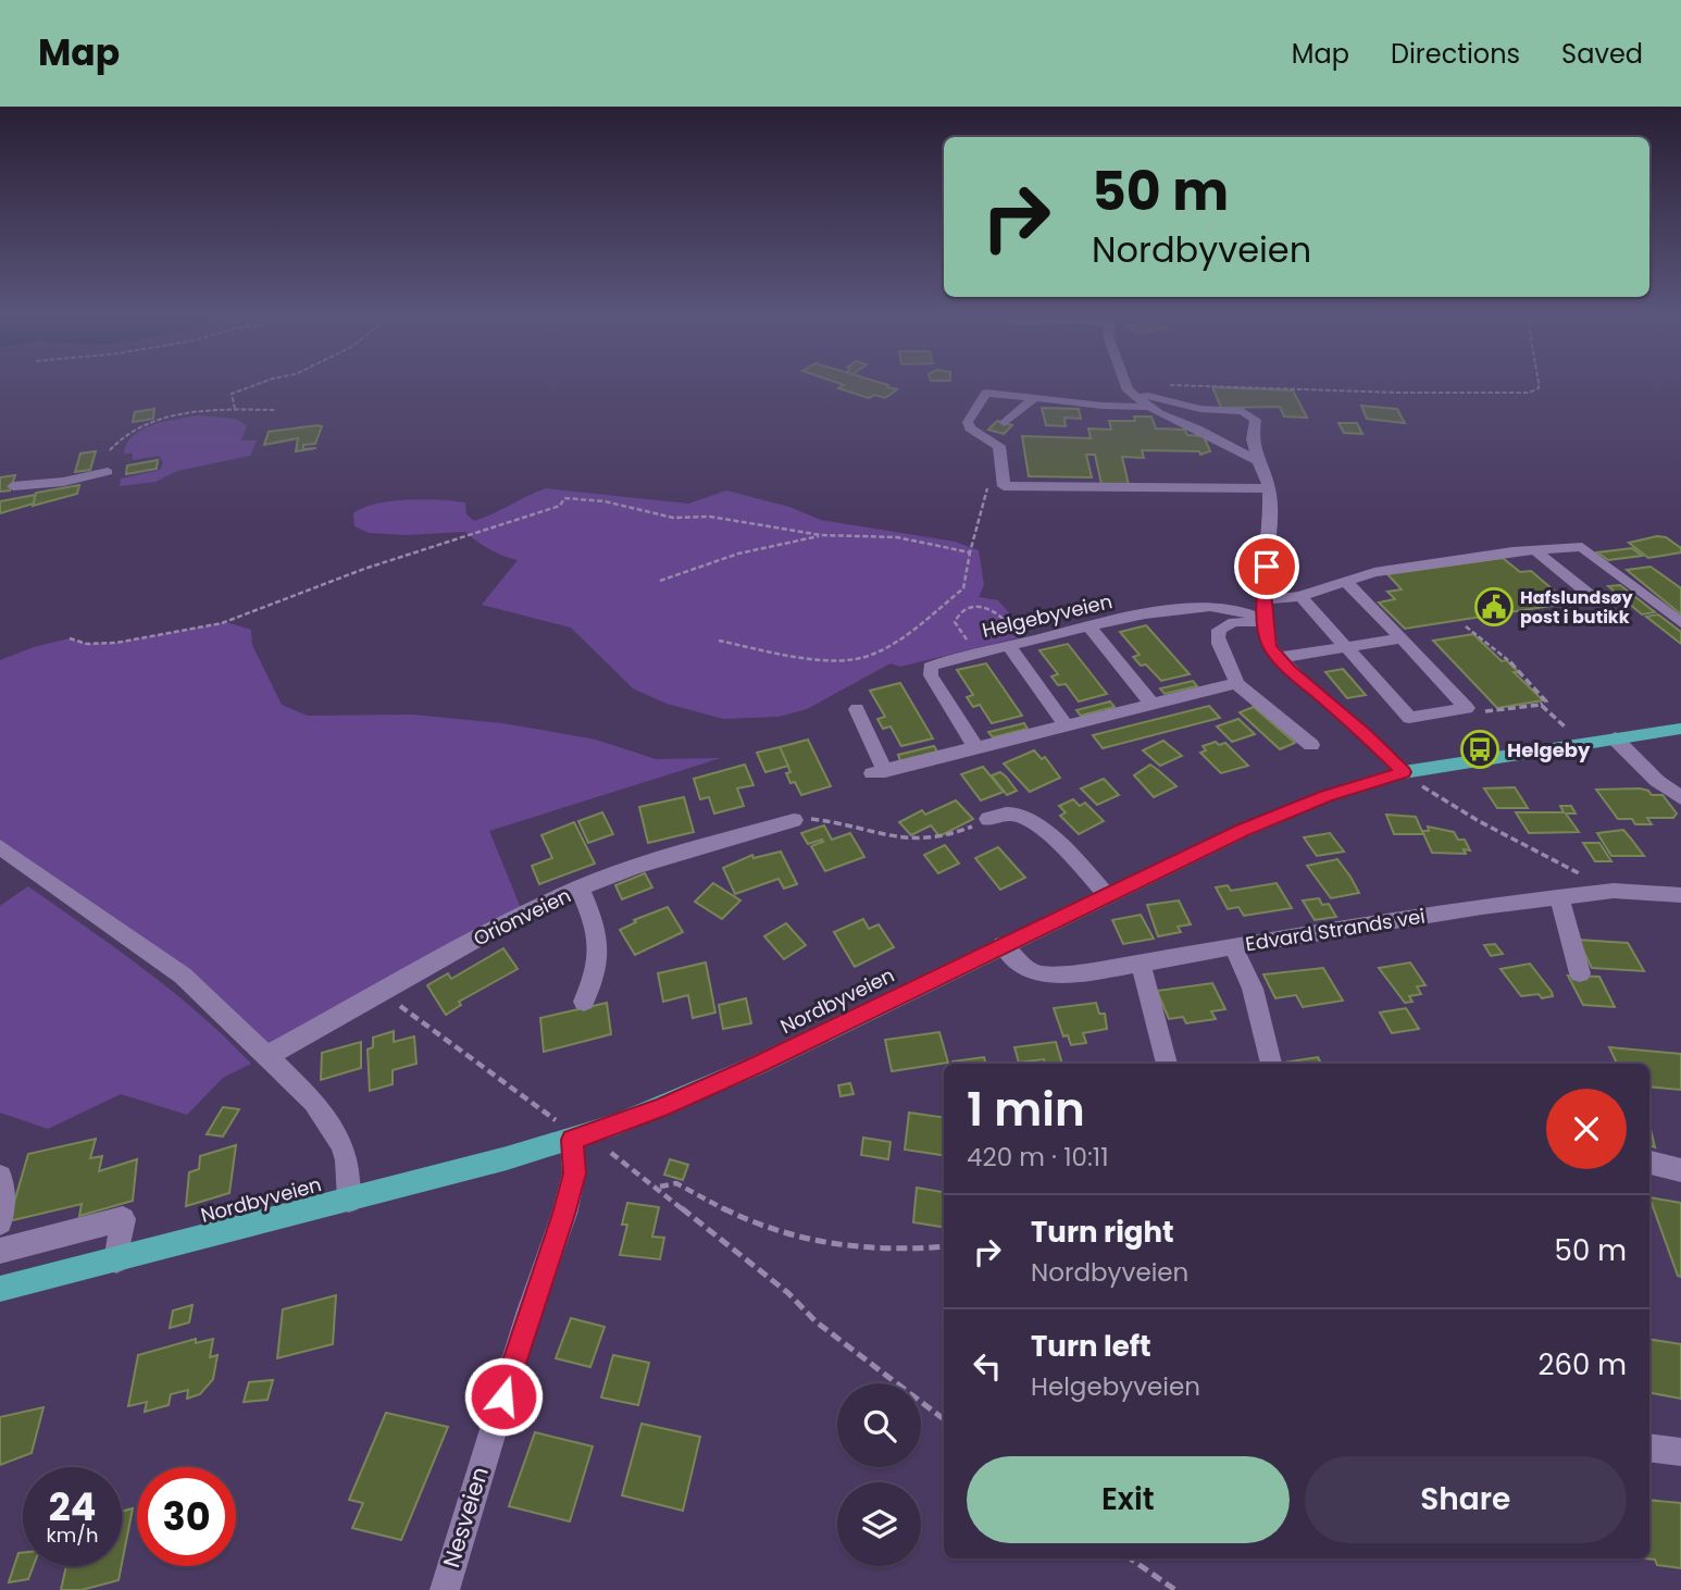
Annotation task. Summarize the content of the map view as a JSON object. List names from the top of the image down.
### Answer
{
  "streets": {
    "main road": ["Nordbyveien"],
    "street": [
      "Helgebyveien",
      "Orionveien",
      "Edvard Strands vei",
      "Nesveien"
    ]
  },
  "crossings": [
    ["Edvard Strands vei", "Nordbyveien"],
    ["Nordbyveien", "Nesveien"]
  ],
  "places": {
    "public building": ["Hafslundsøy post i butikk"],
    "bus stop": ["Helgeby"]
  },
  "page": {
    "header": "Map",
    "nav": ["Map", "Directions", "Saved"],
    "turn": ["50 m", "Nordbyveien"],
    "heading": ["1 min", "420 m · 10:11"],
    "list": [
      {
        "name": "Turn right",
        "note": "Nordbyveien",
        "value": "50 m"
      },
      {
        "name": "Turn left",
        "note": "Helgebyveien",
        "value": "260 m"
      }
    ],
    "buttons": ["Exit", "Share"],
    "speed": "24 km/h",
    "limit": "30"
  }
}
